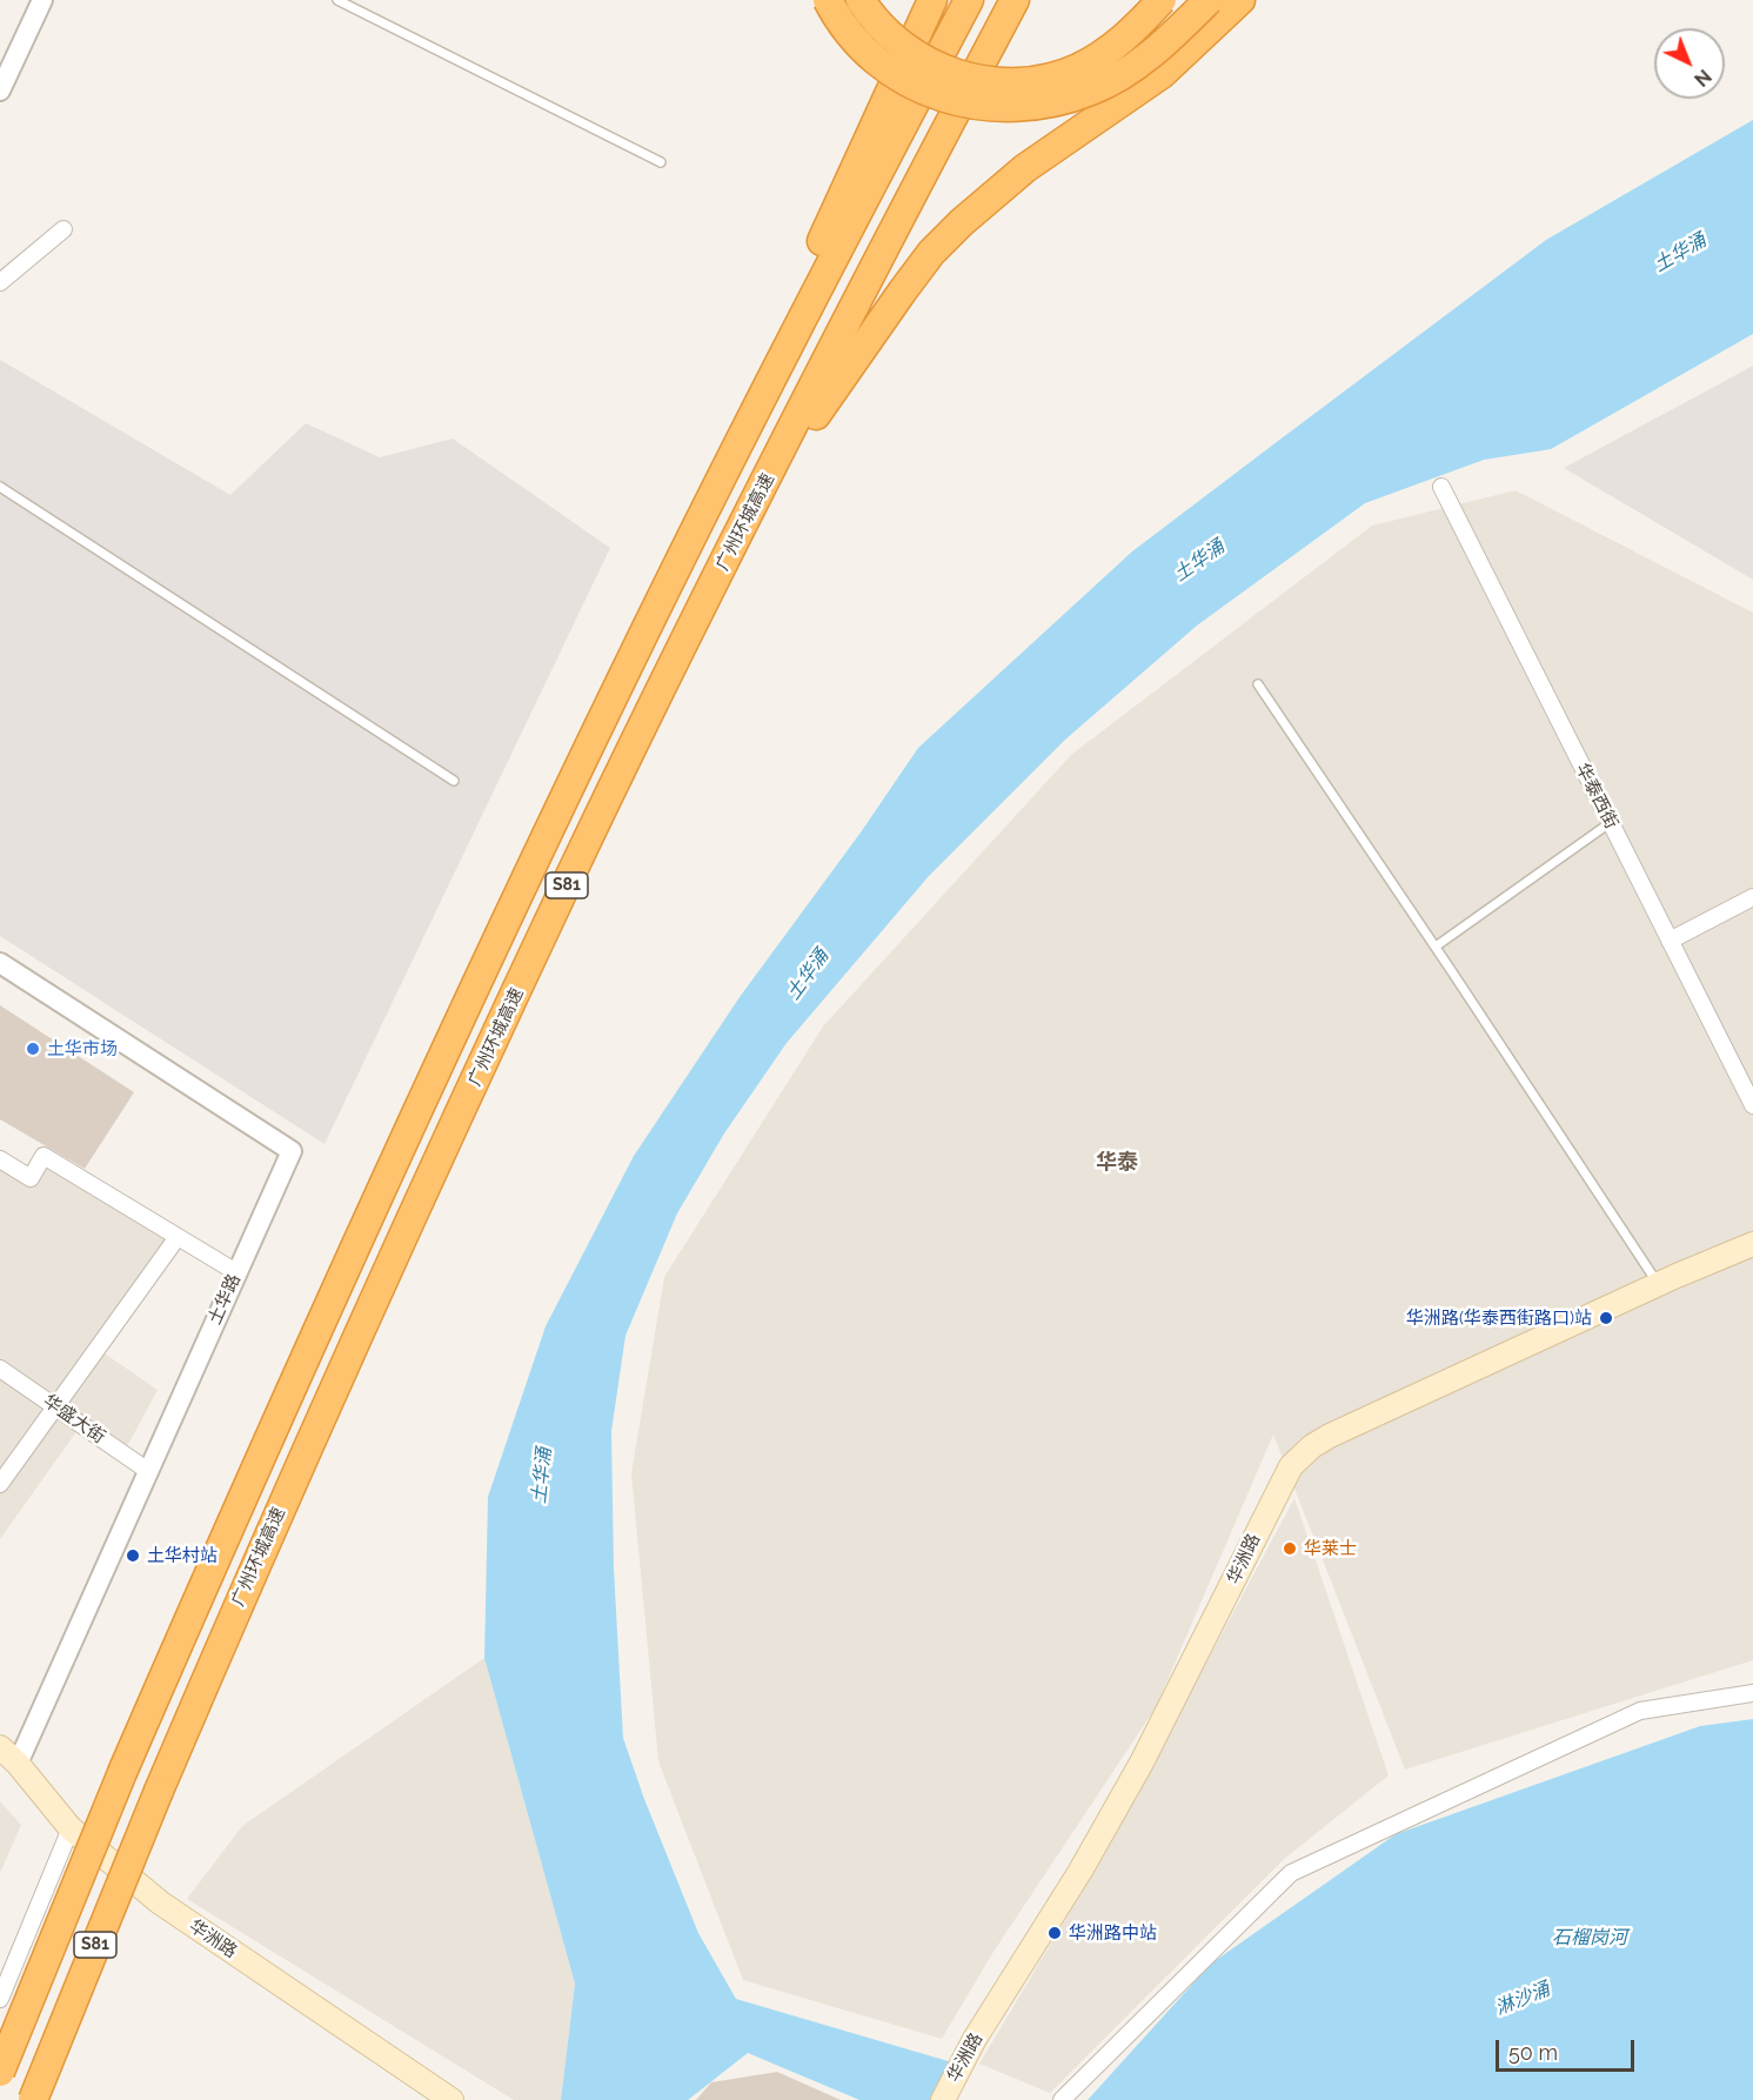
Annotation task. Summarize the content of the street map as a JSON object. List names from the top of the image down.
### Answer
{
  "streets": {
    "highway": ["广州环城高速", "S81"],
    "main road": ["华洲路"],
    "street": ["华泰西街", "土华路", "华盛大街"]
  },
  "crossings": [
    ["土华路", "华盛大街"],
    ["土华路", "华洲路"]
  ],
  "districts": ["华泰"],
  "water": ["土华涌", "石榴岗河", "淋沙涌"],
  "places": [
    "土华市场",
    "华洲路(华泰西街路口)站",
    "华莱士",
    "土华村站",
    "华洲路中站"
  ],
  "scale_bar": "50 m",
  "north": "bottom right"
}
